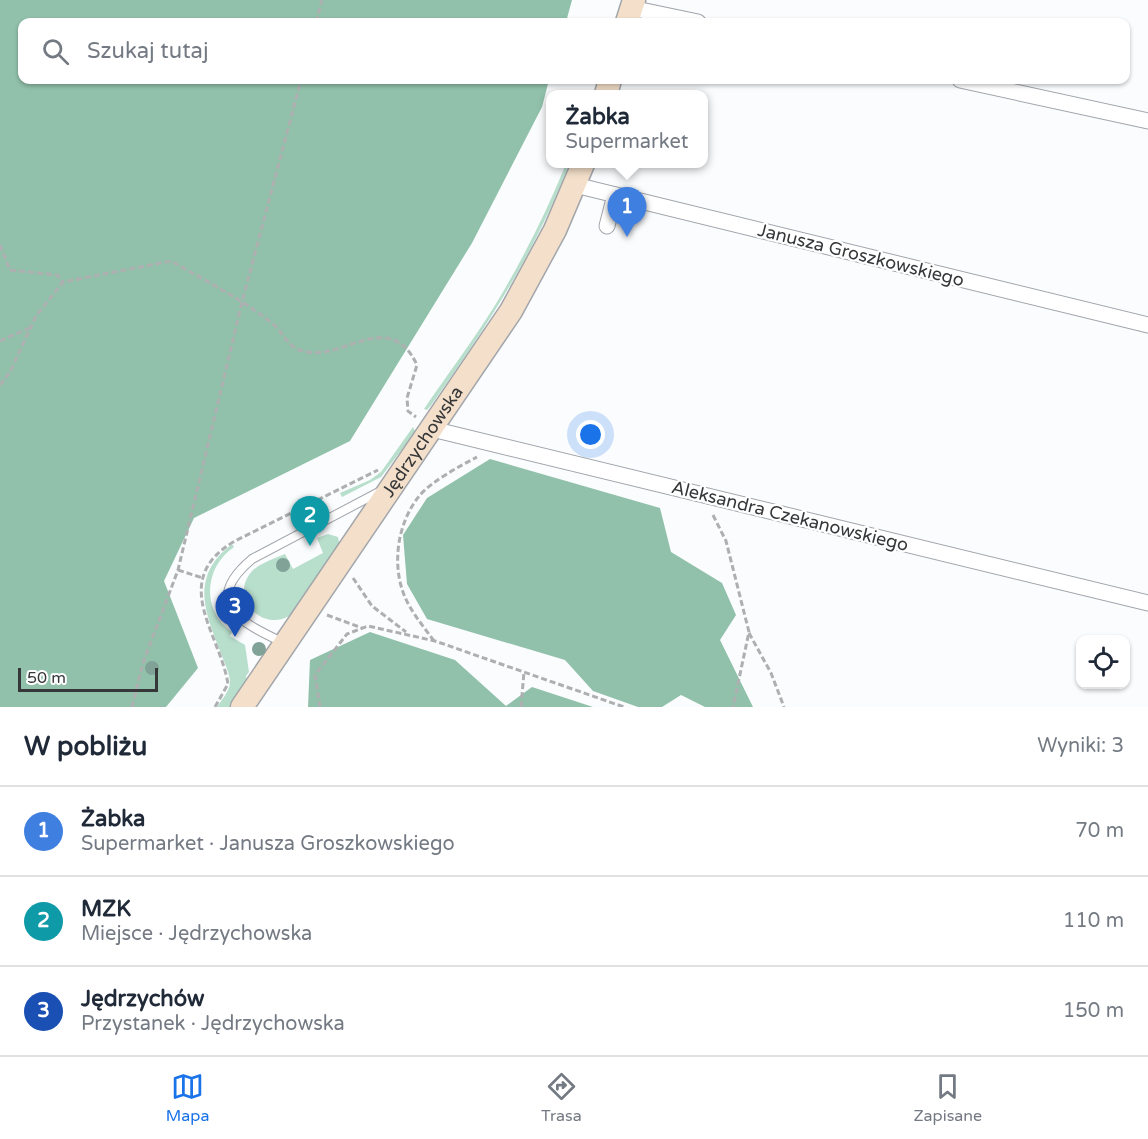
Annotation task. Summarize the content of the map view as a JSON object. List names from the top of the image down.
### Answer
{
  "streets": {
    "main road": ["Jędrzychowska"],
    "street": ["Janusza Groszkowskiego", "Aleksandra Czekanowskiego"]
  },
  "crossings": [
    ["Janusza Groszkowskiego", "Jędrzychowska"],
    ["Jędrzychowska", "Aleksandra Czekanowskiego"]
  ],
  "scale_bar": "50 m",
  "page": {
    "search": "Szukaj tutaj",
    "popup": ["Żabka", "Supermarket"],
    "pins": ["1", "2", "3"],
    "scale": "50 m",
    "heading": ["W pobliżu", "Wyniki: 3"],
    "list": [
      {
        "mark": "1",
        "name": "Żabka",
        "note": "Supermarket · Janusza Groszkowskiego",
        "value": "70 m"
      },
      {
        "mark": "2",
        "name": "MZK",
        "note": "Miejsce · Jędrzychowska",
        "value": "110 m"
      },
      {
        "mark": "3",
        "name": "Jędrzychów",
        "note": "Przystanek · Jędrzychowska",
        "value": "150 m"
      }
    ],
    "nav": ["Mapa", "Trasa", "Zapisane"]
  }
}
